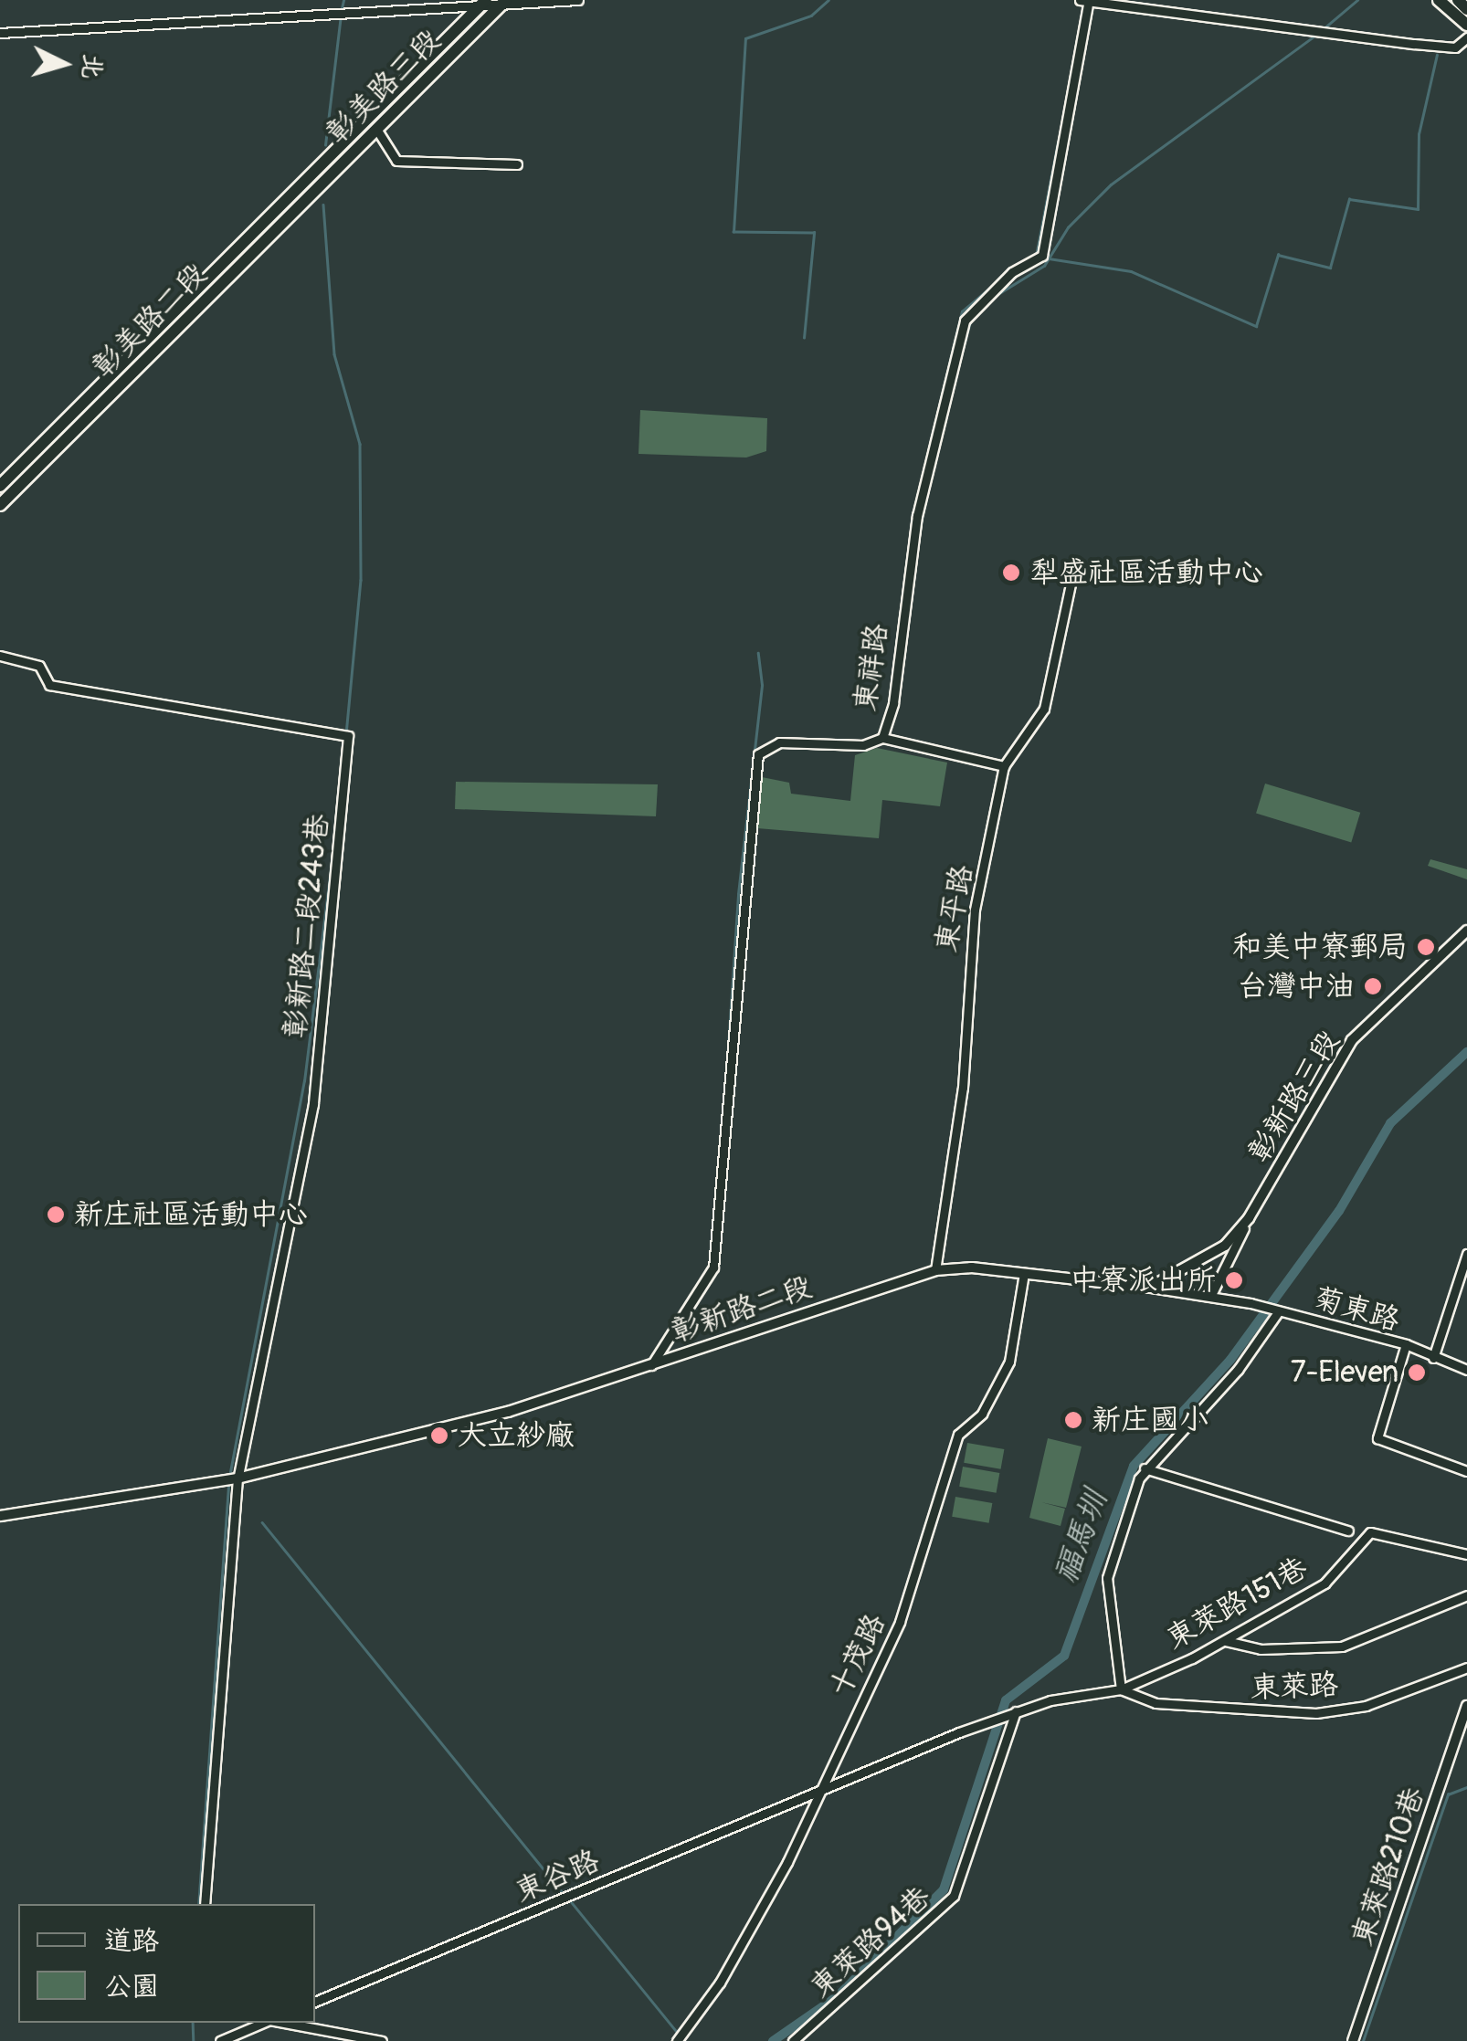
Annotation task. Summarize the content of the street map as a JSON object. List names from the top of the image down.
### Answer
{
  "streets": {
    "main road": ["彰美路三段", "彰美路二段"],
    "street": [
      "東祥路",
      "東平路",
      "彰新路二段243巷",
      "彰新路三段",
      "彰新路二段",
      "菊東路",
      "東萊路151巷",
      "十茂路",
      "東萊路",
      "東萊路210巷",
      "東谷路",
      "東萊路94巷"
    ]
  },
  "crossings": [
    ["彰美路三段", "彰美路二段"],
    ["東祥路", "彰新路二段"],
    ["東平路", "彰新路二段"],
    ["彰新路二段243巷", "彰新路二段"],
    ["彰新路二段", "十茂路"],
    ["東萊路151巷", "東萊路"],
    ["十茂路", "東谷路"]
  ],
  "water": ["福馬圳"],
  "places": [
    "犁盛社區活動中心",
    "和美中寮郵局",
    "台灣中油",
    "新庄社區活動中心",
    "中寮派出所",
    "7-Eleven",
    "新庄國小",
    "大立紗廠"
  ],
  "legend": ["道路", "公園"],
  "north": "right"
}
